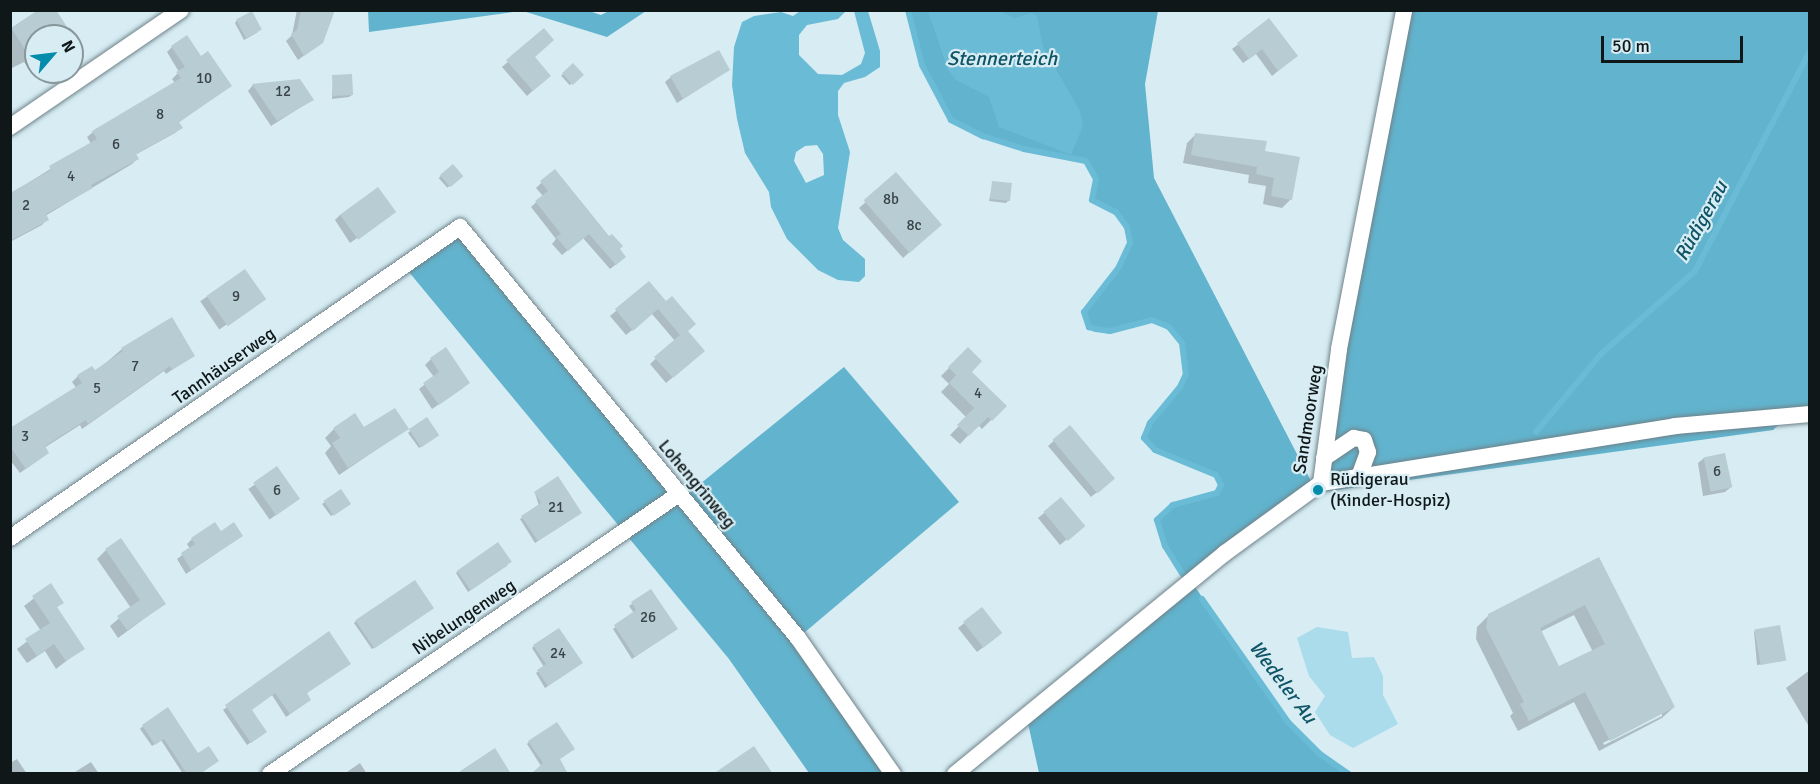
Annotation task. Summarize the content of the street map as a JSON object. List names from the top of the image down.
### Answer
{
  "streets": {
    "street": [
      "Tannhäuserweg",
      "Sandmoorweg",
      "Lohengrinweg",
      "Nibelungenweg"
    ]
  },
  "crossings": [
    ["Tannhäuserweg", "Lohengrinweg"],
    ["Lohengrinweg", "Nibelungenweg"]
  ],
  "water": ["Stennerteich", "Rüdigerau", "Wedeler Au"],
  "places": ["Rüdigerau (Kinder-Hospiz)"],
  "house_numbers": [
    "10",
    "12",
    "8",
    "6",
    "4",
    "8b",
    "2",
    "8c",
    "9",
    "7",
    "5",
    "4",
    "3",
    "6",
    "6",
    "21",
    "26",
    "24"
  ],
  "scale_bar": "50 m",
  "north": "top right"
}
